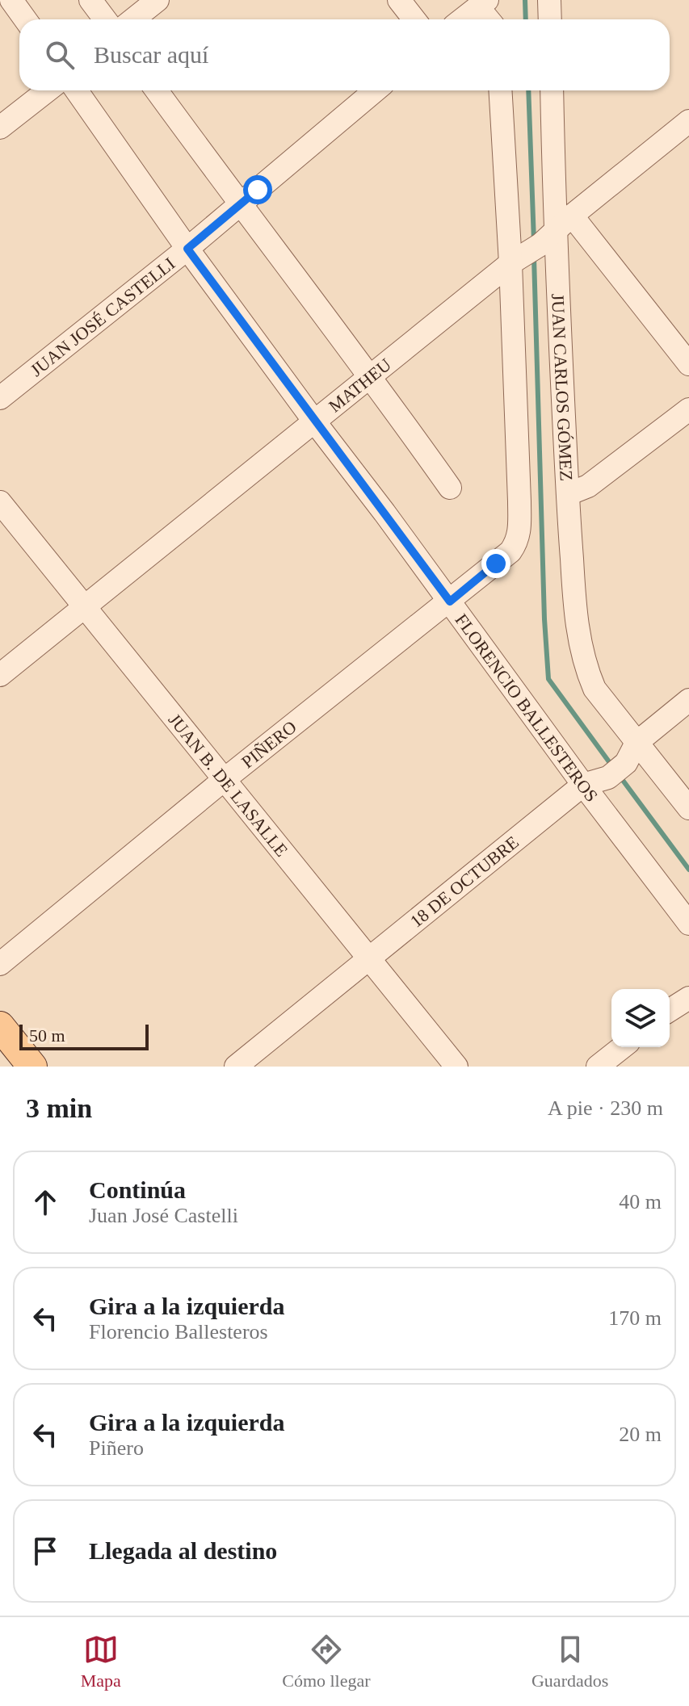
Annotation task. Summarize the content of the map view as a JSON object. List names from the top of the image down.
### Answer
{
  "streets": {
    "street": [
      "JUAN JOSÉ CASTELLI",
      "MATHEU",
      "JUAN CARLOS GÓMEZ",
      "FLORENCIO BALLESTEROS",
      "PIÑERO",
      "JUAN B. DE LASALLE",
      "18 DE OCTUBRE"
    ]
  },
  "crossings": [
    ["JUAN JOSÉ CASTELLI", "FLORENCIO BALLESTEROS"],
    ["MATHEU", "JUAN CARLOS GÓMEZ"],
    ["MATHEU", "FLORENCIO BALLESTEROS"],
    ["MATHEU", "JUAN B. DE LASALLE"],
    ["JUAN CARLOS GÓMEZ", "PIÑERO"],
    ["JUAN CARLOS GÓMEZ", "18 DE OCTUBRE"],
    ["FLORENCIO BALLESTEROS", "PIÑERO"],
    ["FLORENCIO BALLESTEROS", "18 DE OCTUBRE"],
    ["PIÑERO", "JUAN B. DE LASALLE"],
    ["JUAN B. DE LASALLE", "18 DE OCTUBRE"]
  ],
  "scale_bar": "50 m",
  "page": {
    "search": "Buscar aquí",
    "scale": "50 m",
    "heading": ["3 min", "A pie · 230 m"],
    "list": [
      ["Continúa", "Juan José Castelli", "40 m"],
      ["Gira a la izquierda", "Florencio Ballesteros", "170 m"],
      ["Gira a la izquierda", "Piñero", "20 m"],
      "Llegada al destino"
    ],
    "nav": ["Mapa", "Cómo llegar", "Guardados"]
  }
}
